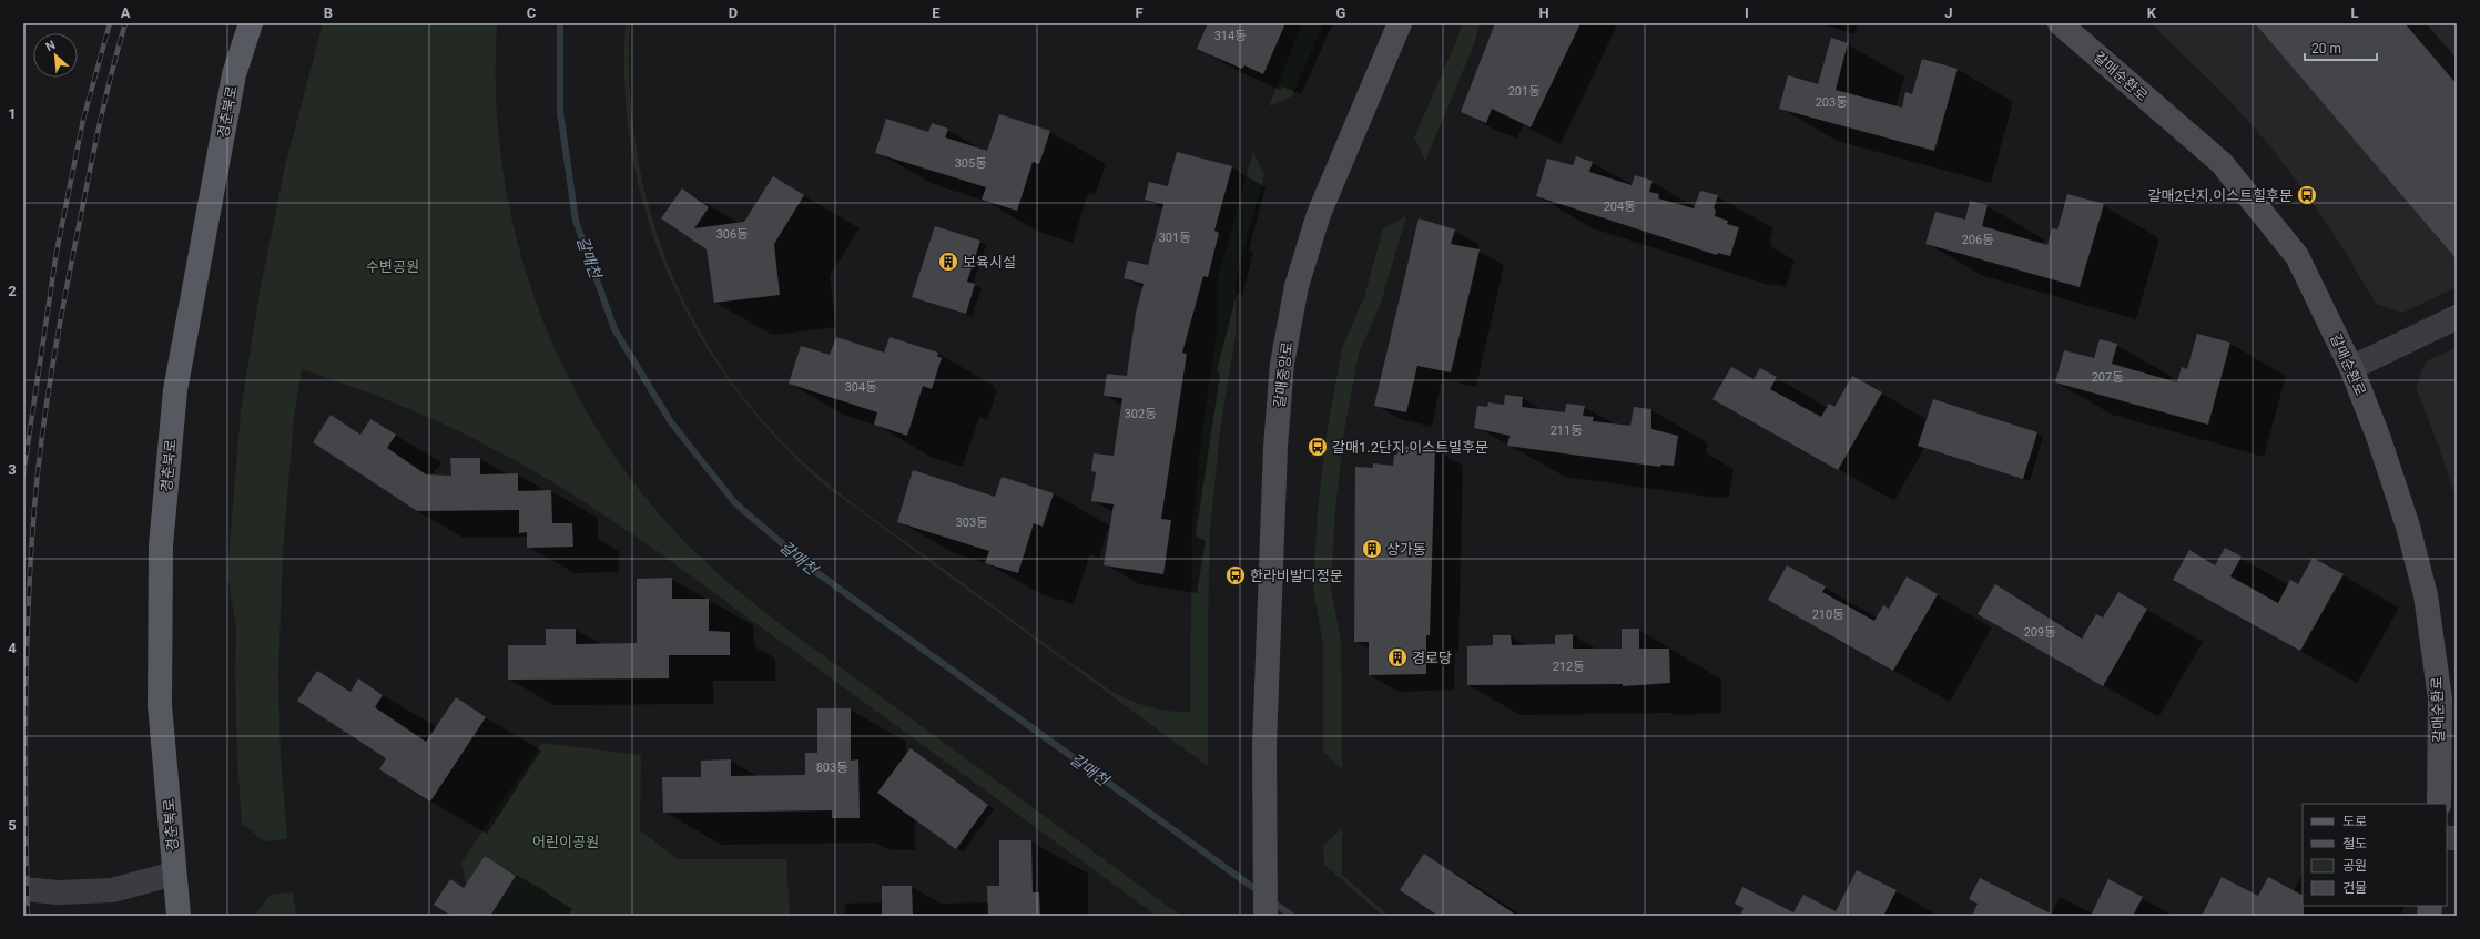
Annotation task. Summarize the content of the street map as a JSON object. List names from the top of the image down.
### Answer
{
  "streets": {
    "main road": ["경춘북로"],
    "street": ["갈매순환로", "갈매중앙로"]
  },
  "water": ["갈매천"],
  "parks": ["수변공원", "어린이공원"],
  "places": {
    "bus stop": ["갈매2단지.이스트힐후문", "갈매1.2단지.이스트빌후문", "한라비발디정문"],
    "building": ["보육시설", "상가동", "경로당"]
  },
  "house_numbers": [
    "314동",
    "201동",
    "203동",
    "305동",
    "204동",
    "306동",
    "301동",
    "206동",
    "207동",
    "304동",
    "302동",
    "211동",
    "303동",
    "210동",
    "209동",
    "212동",
    "803동"
  ],
  "legend": [
    "도로",
    "철도",
    "공원",
    "건물"
  ],
  "scale_bar": "20 m",
  "north": "top left",
  "grid": {
    "columns": [
      "A",
      "B",
      "C",
      "D",
      "E",
      "F",
      "G",
      "H",
      "I",
      "J",
      "K",
      "L"
    ],
    "rows": [
      "1",
      "2",
      "3",
      "4",
      "5"
    ]
  }
}
